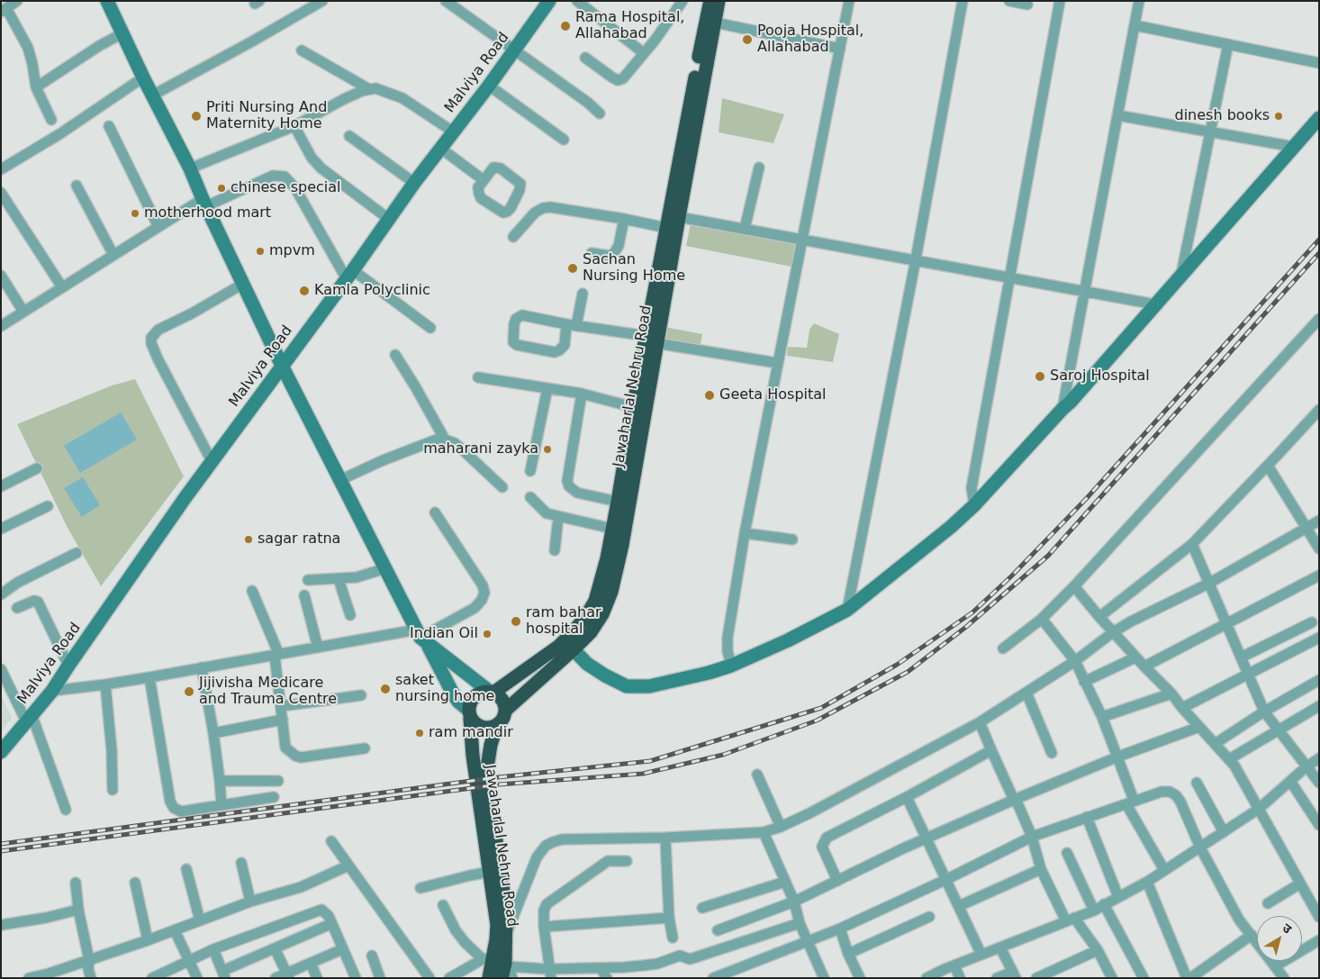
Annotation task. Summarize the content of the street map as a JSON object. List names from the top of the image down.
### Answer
{
  "streets": {
    "highway": ["Jawaharlal Nehru Road"],
    "street": ["Malviya Road"]
  },
  "places": [
    "Rama Hospital, Allahabad",
    "Pooja Hospital, Allahabad",
    "Priti Nursing And Maternity Home",
    "dinesh books",
    "chinese special",
    "motherhood mart",
    "mpvm",
    "Sachan Nursing Home",
    "Kamla Polyclinic",
    "Saroj Hospital",
    "Geeta Hospital",
    "maharani zayka",
    "sagar ratna",
    "ram bahar hospital",
    "Indian Oil",
    "saket nursing home",
    "Jijivisha Medicare and Trauma Centre",
    "ram mandir"
  ],
  "north": "top right"
}
